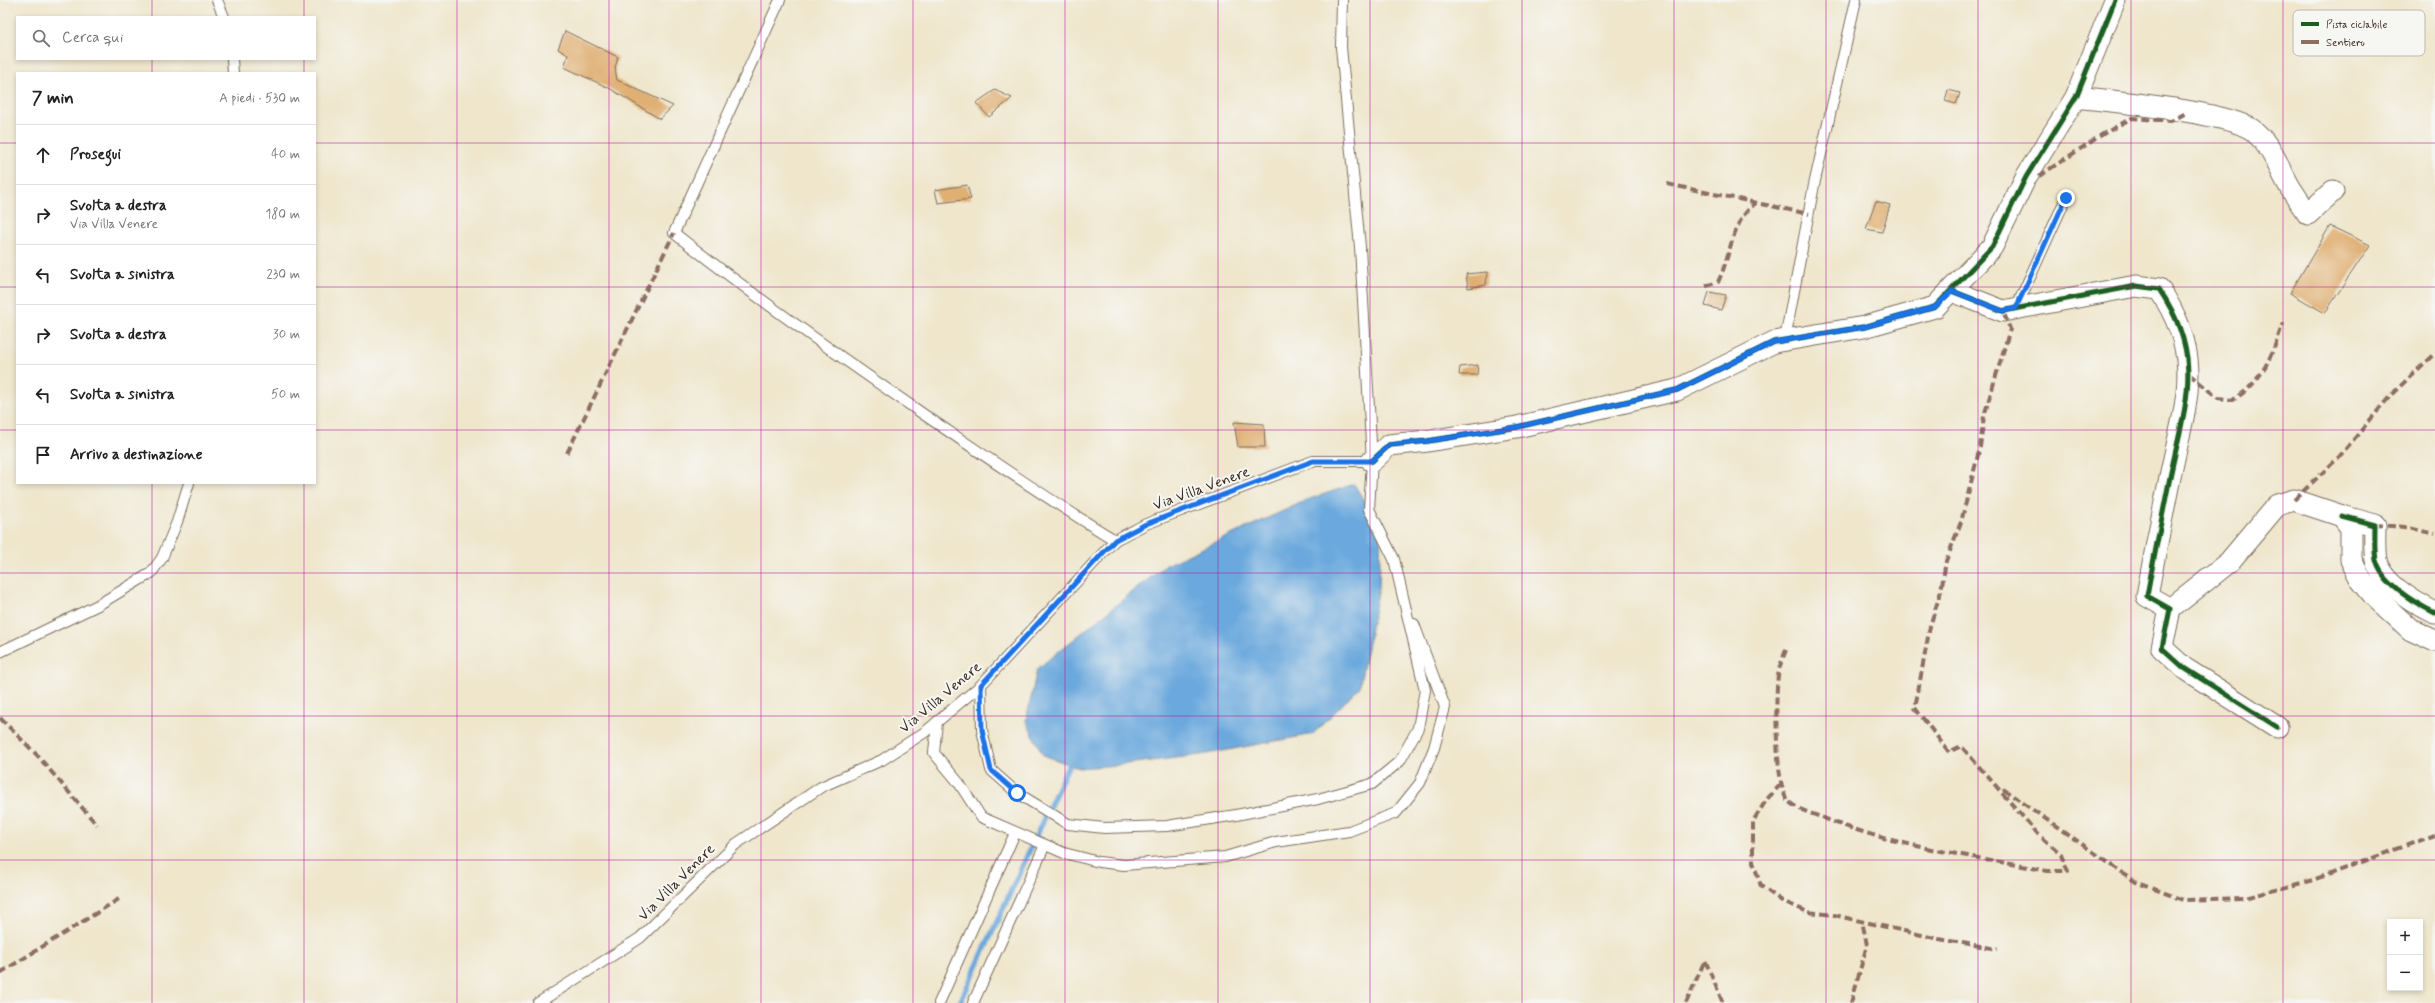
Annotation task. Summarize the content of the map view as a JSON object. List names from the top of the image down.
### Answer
{
  "streets": {
    "lane": ["Via Villa Venere"]
  },
  "legend": ["Pista ciclabile", "Sentiero"],
  "page": {
    "search": "Cerca qui",
    "heading": ["7 min", "A piedi · 530 m"],
    "list": [
      ["Prosegui", "40 m"],
      ["Svolta a destra", "Via Villa Venere", "180 m"],
      ["Svolta a sinistra", "230 m"],
      ["Svolta a destra", "30 m"],
      ["Svolta a sinistra", "50 m"],
      "Arrivo a destinazione"
    ],
    "map_buttons": ["+", "−"]
  }
}
